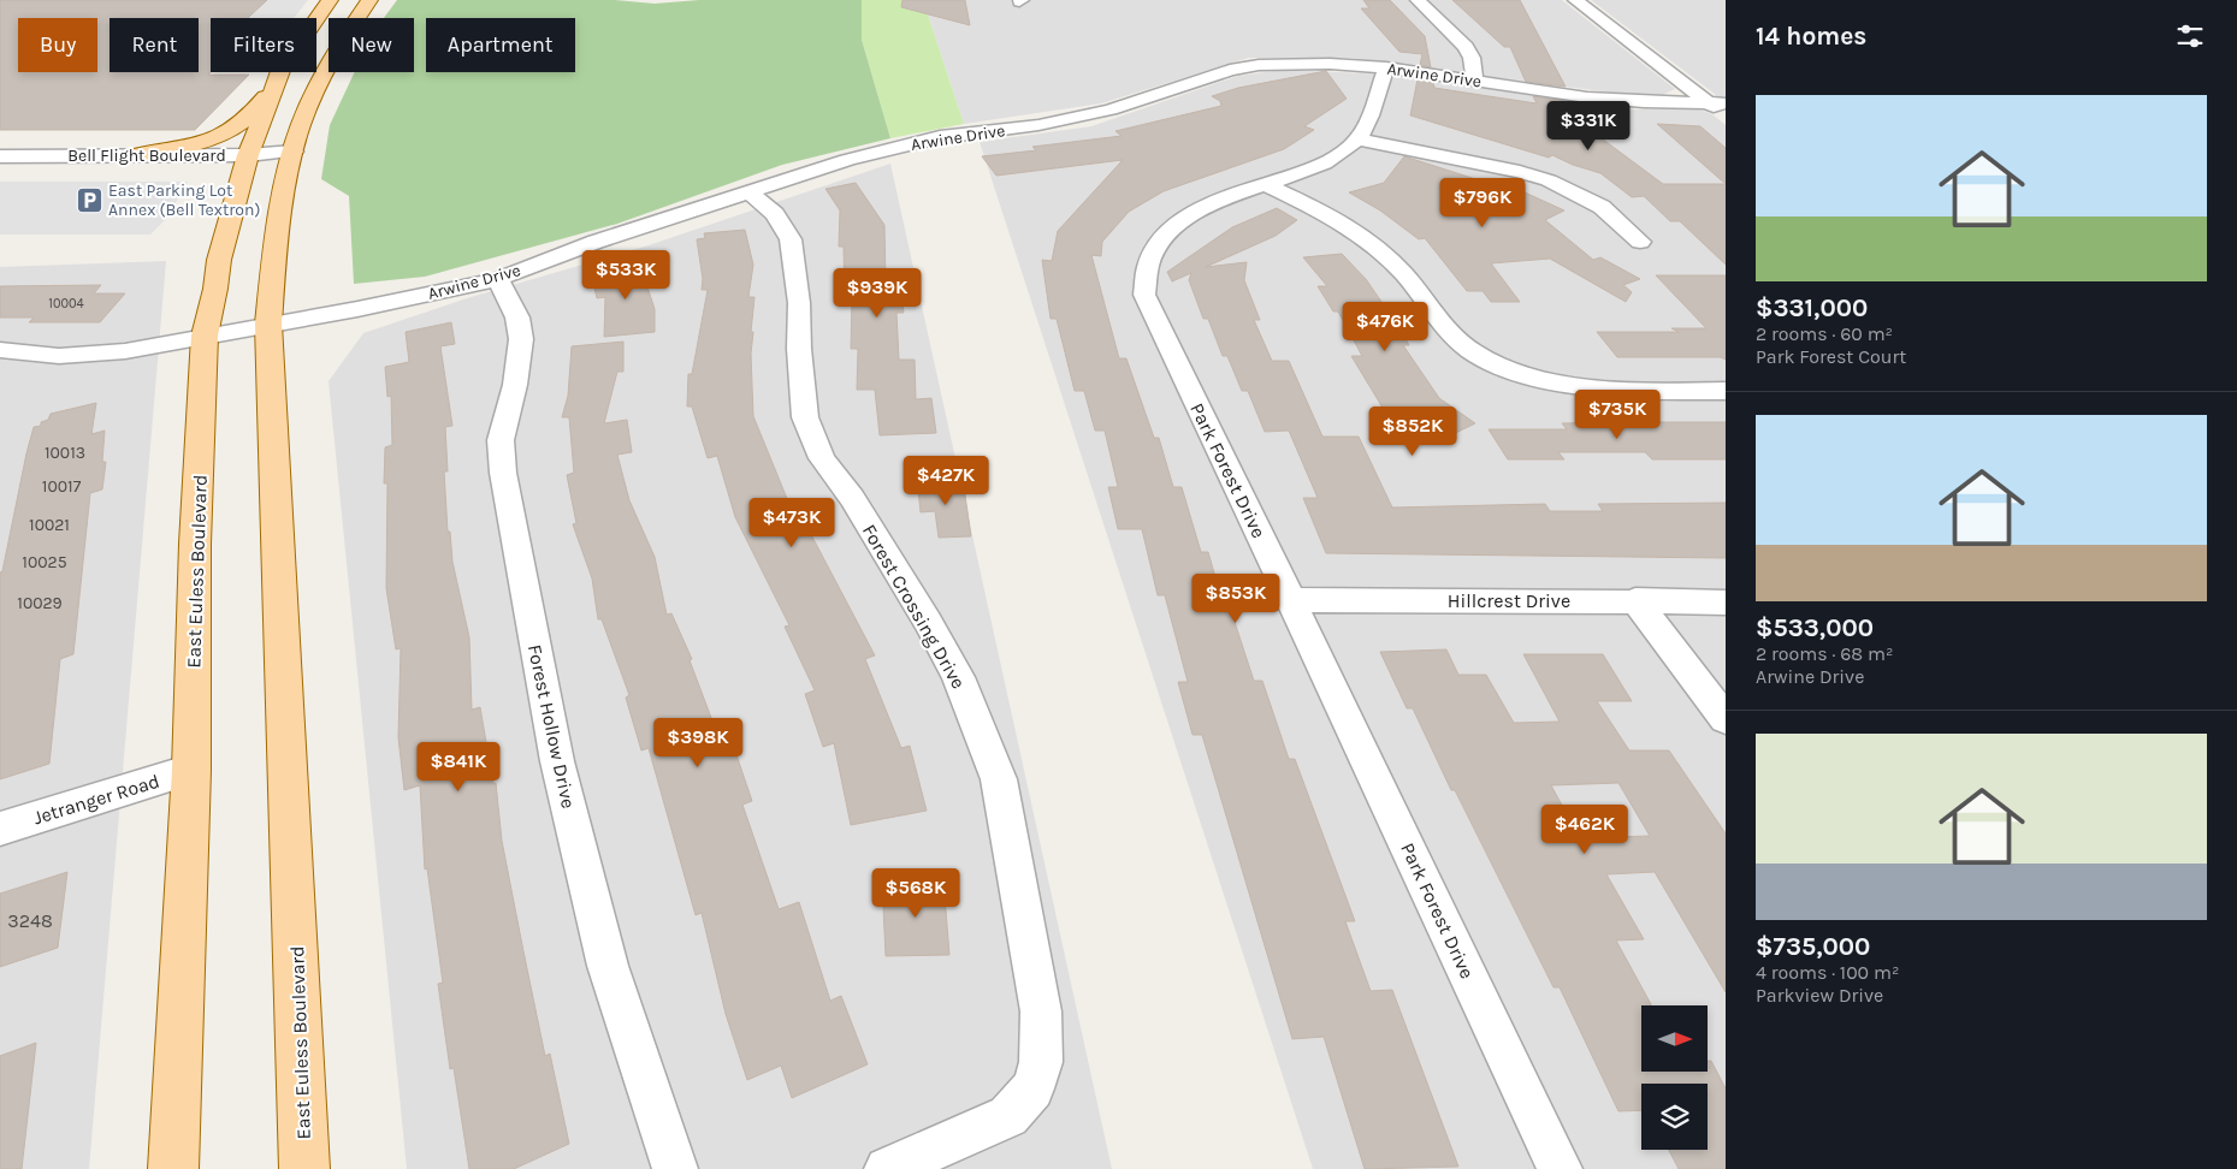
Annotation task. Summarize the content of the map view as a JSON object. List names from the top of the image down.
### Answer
{
  "streets": {
    "main road": ["East Euless Boulevard"],
    "street": [
      "Arwine Drive",
      "Bell Flight Boulevard",
      "Park Forest Drive",
      "Hillcrest Drive",
      "Forest Crossing Drive",
      "Forest Hollow Drive",
      "Jetranger Road"
    ]
  },
  "crossings": [
    ["Arwine Drive", "Park Forest Drive"],
    ["Arwine Drive", "East Euless Boulevard"],
    ["Arwine Drive", "Forest Crossing Drive"],
    ["Arwine Drive", "Forest Hollow Drive"],
    ["Bell Flight Boulevard", "East Euless Boulevard"],
    ["Park Forest Drive", "Hillcrest Drive"],
    ["East Euless Boulevard", "Jetranger Road"]
  ],
  "places": {
    "parking": ["East Parking Lot Annex (Bell Textron)"]
  },
  "house_numbers": [
    "10004",
    "10013",
    "10017",
    "10021",
    "10025",
    "10029",
    "3248"
  ],
  "north": "right",
  "page": {
    "heading": "14 homes",
    "chip": [
      "Buy",
      "Rent",
      "Filters",
      "New",
      "Apartment"
    ],
    "list": [
      {
        "name": "$331,000",
        "note": "2 rooms · 60 m² · Park Forest Court"
      },
      {
        "name": "$533,000",
        "note": "2 rooms · 68 m² · Arwine Drive"
      },
      {
        "name": "$735,000",
        "note": "4 rooms · 100 m² · Parkview Drive"
      }
    ],
    "price": [
      "$331K",
      "$796K",
      "$533K",
      "$939K",
      "$476K",
      "$735K",
      "$852K",
      "$427K",
      "$473K",
      "$853K",
      "$398K",
      "$841K",
      "$462K",
      "$568K"
    ]
  }
}
